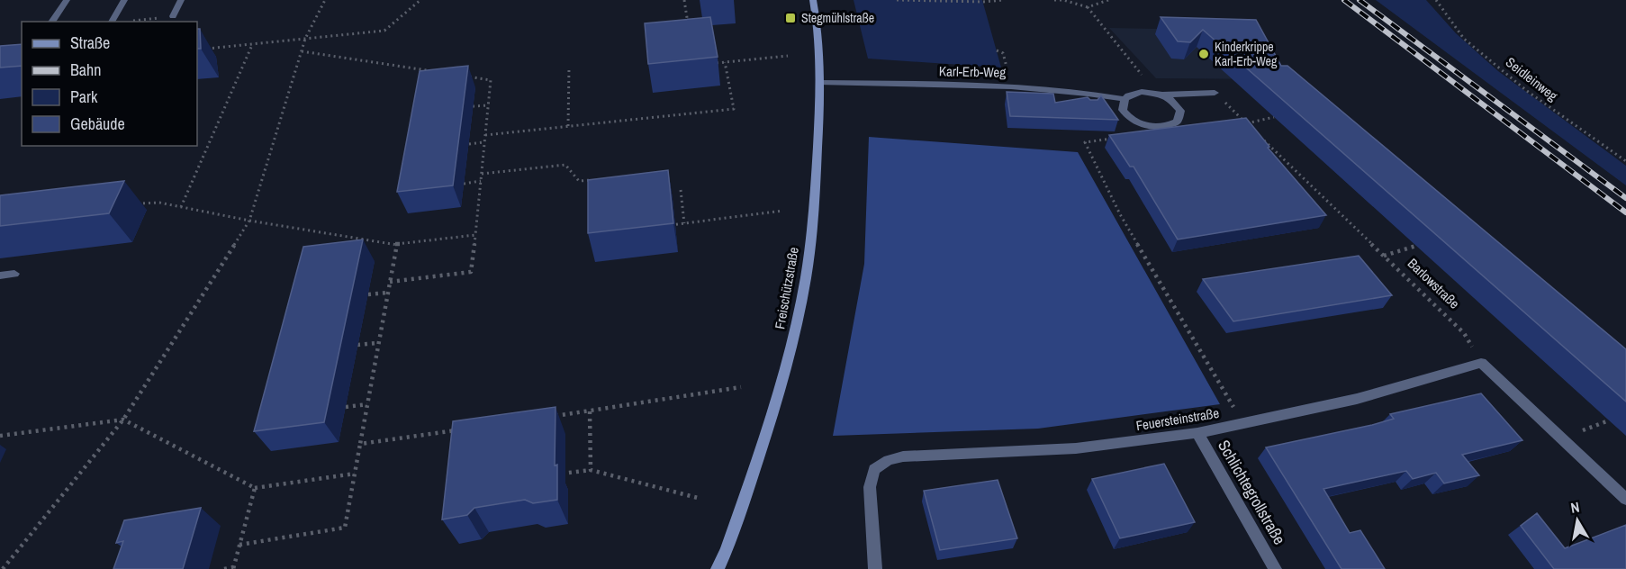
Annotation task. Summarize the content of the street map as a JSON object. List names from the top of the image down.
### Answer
{
  "streets": {
    "main road": ["Freischützstraße"],
    "street": ["Karl-Erb-Weg", "Feuersteinstraße", "Schlichtegrollstraße"],
    "path": ["Seidleinweg", "Barlowstraße"]
  },
  "crossings": [
    ["Karl-Erb-Weg", "Freischützstraße"],
    ["Barlowstraße", "Feuersteinstraße"],
    ["Feuersteinstraße", "Schlichtegrollstraße"]
  ],
  "places": {
    "transit": ["Stegmühlstraße"],
    "other": ["Kinderkrippe Karl-Erb-Weg"]
  },
  "legend": [
    "Straße",
    "Bahn",
    "Park",
    "Gebäude"
  ],
  "north": "top"
}
